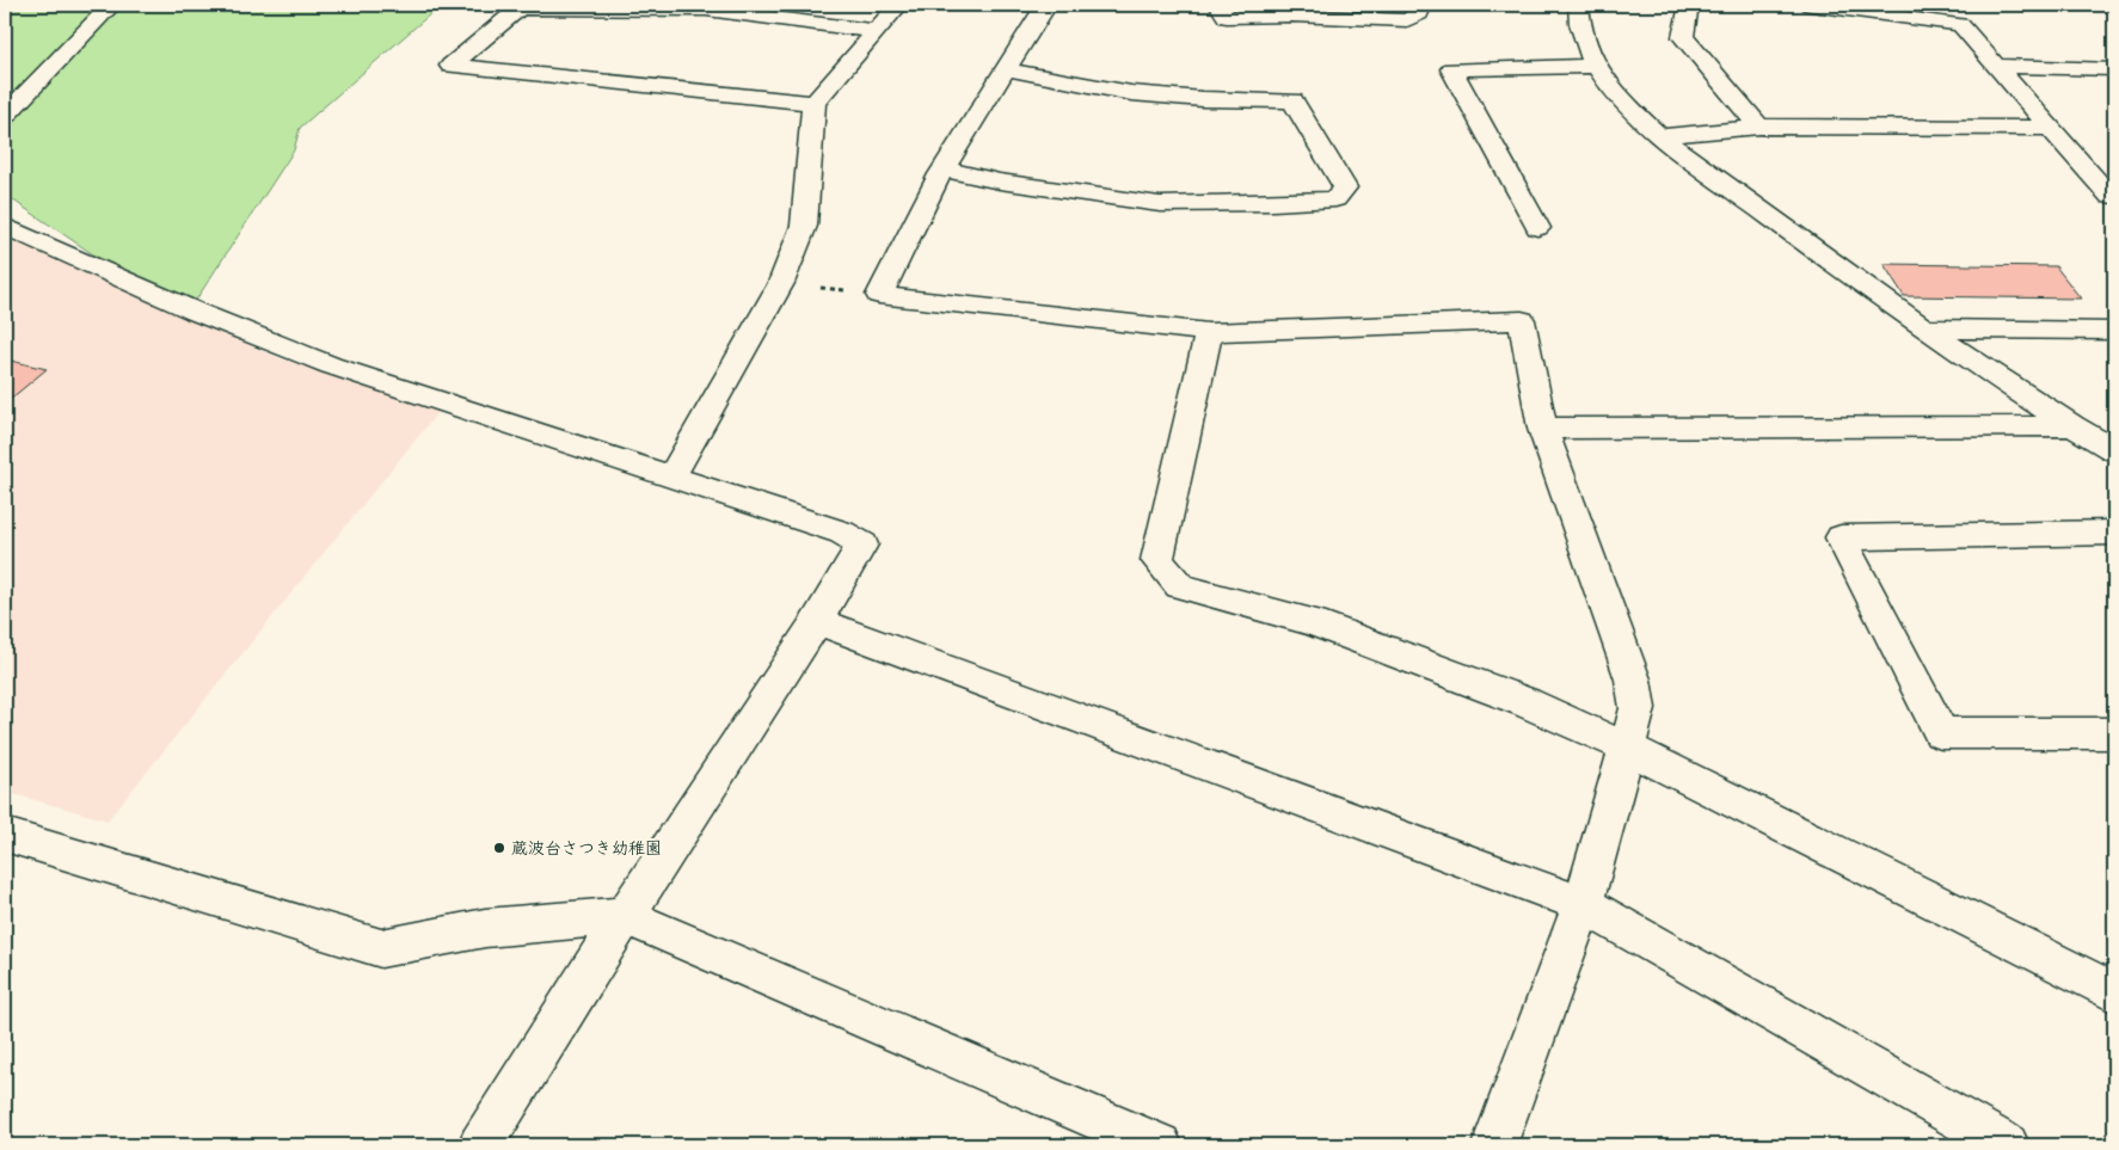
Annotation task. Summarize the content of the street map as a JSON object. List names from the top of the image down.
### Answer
{
  "places": ["蔵波台さつき幼稚園"]
}
